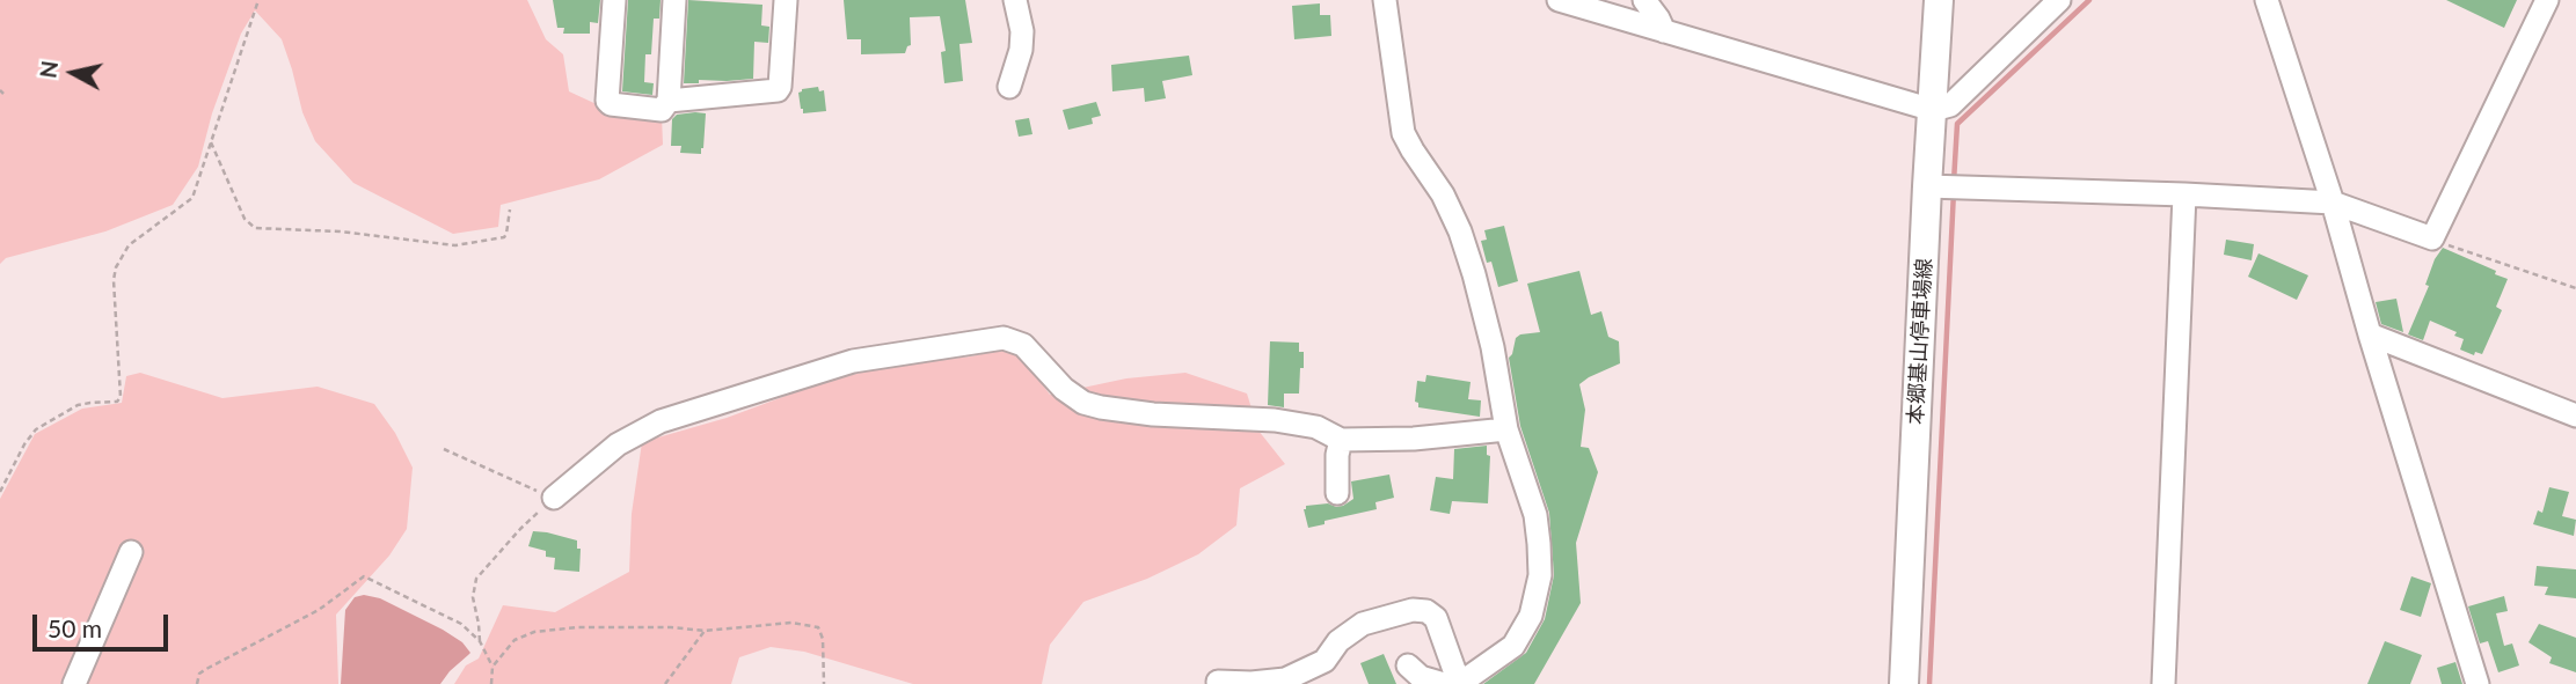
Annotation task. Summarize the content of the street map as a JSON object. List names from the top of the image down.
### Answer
{
  "streets": {
    "main road": ["本郷基山停車場線"]
  },
  "scale_bar": "50 m",
  "north": "left"
}
